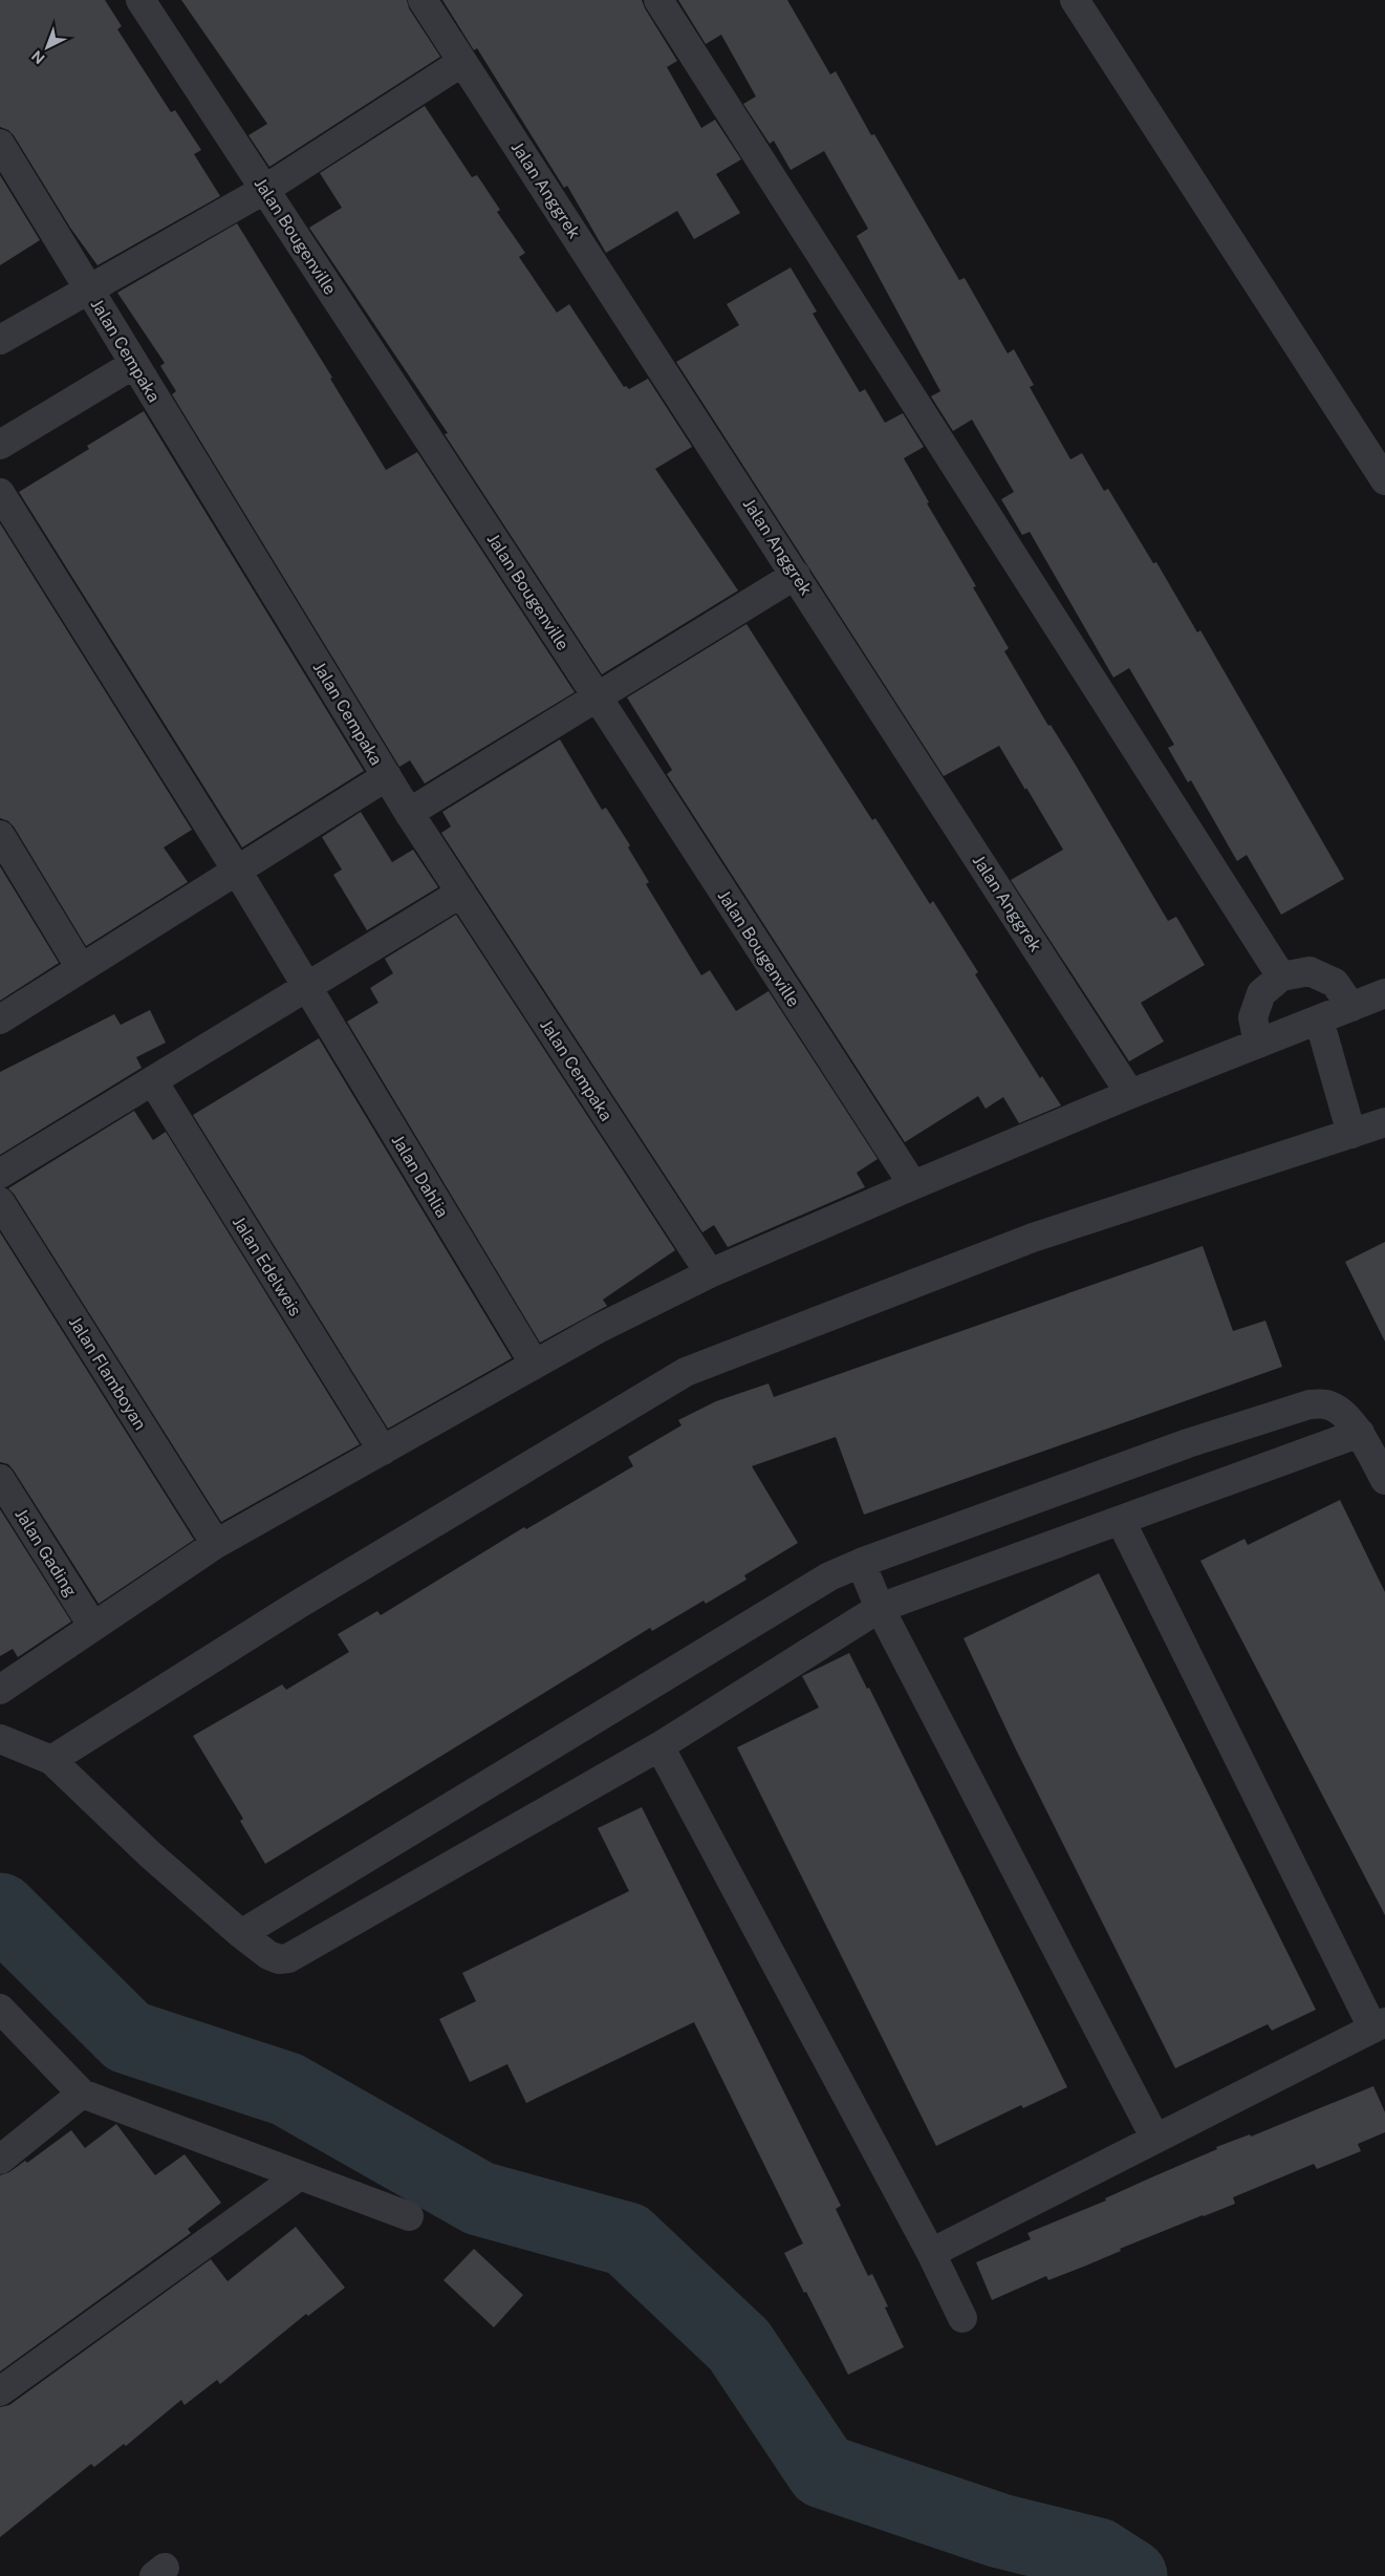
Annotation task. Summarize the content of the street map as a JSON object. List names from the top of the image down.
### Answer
{
  "streets": {
    "street": [
      "Jalan Anggrek",
      "Jalan Bougenville",
      "Jalan Cempaka",
      "Jalan Dahlia",
      "Jalan Edelweis",
      "Jalan Flamboyan",
      "Jalan Gading"
    ]
  },
  "north": "bottom left"
}
